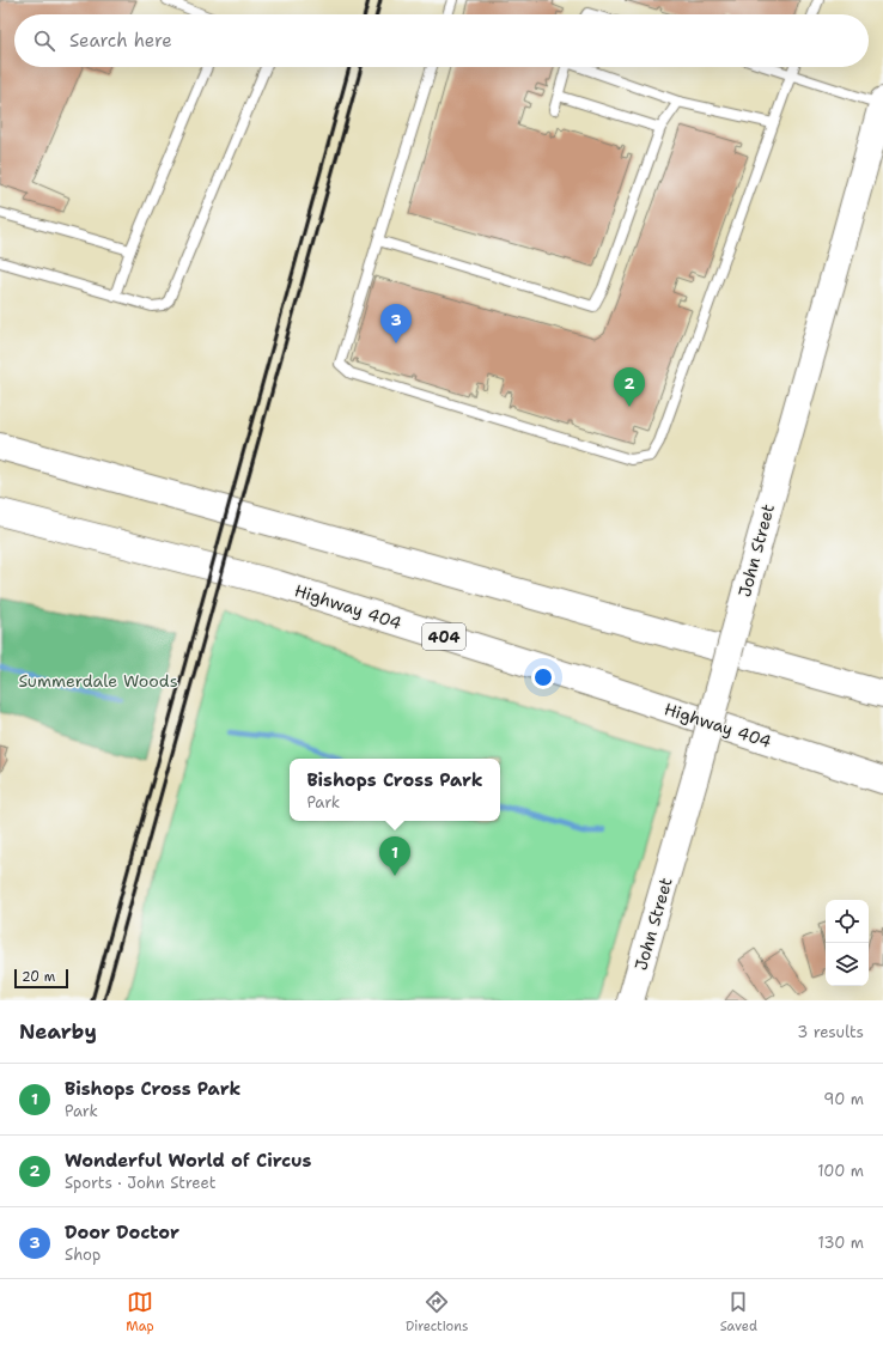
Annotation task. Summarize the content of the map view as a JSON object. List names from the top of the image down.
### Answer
{
  "streets": {
    "main road": ["John Street", "Highway 404", "404"]
  },
  "parks": ["Summerdale Woods"],
  "scale_bar": "20 m",
  "page": {
    "search": "Search here",
    "pins": ["3", "2", "1"],
    "popup": ["Bishops Cross Park", "Park"],
    "scale": "20 m",
    "heading": ["Nearby", "3 results"],
    "list": [
      {
        "mark": "1",
        "name": "Bishops Cross Park",
        "note": "Park",
        "value": "90 m"
      },
      {
        "mark": "2",
        "name": "Wonderful World of Circus",
        "note": "Sports · John Street",
        "value": "100 m"
      },
      {
        "mark": "3",
        "name": "Door Doctor",
        "note": "Shop",
        "value": "130 m"
      }
    ],
    "nav": ["Map", "Directions", "Saved"]
  }
}
